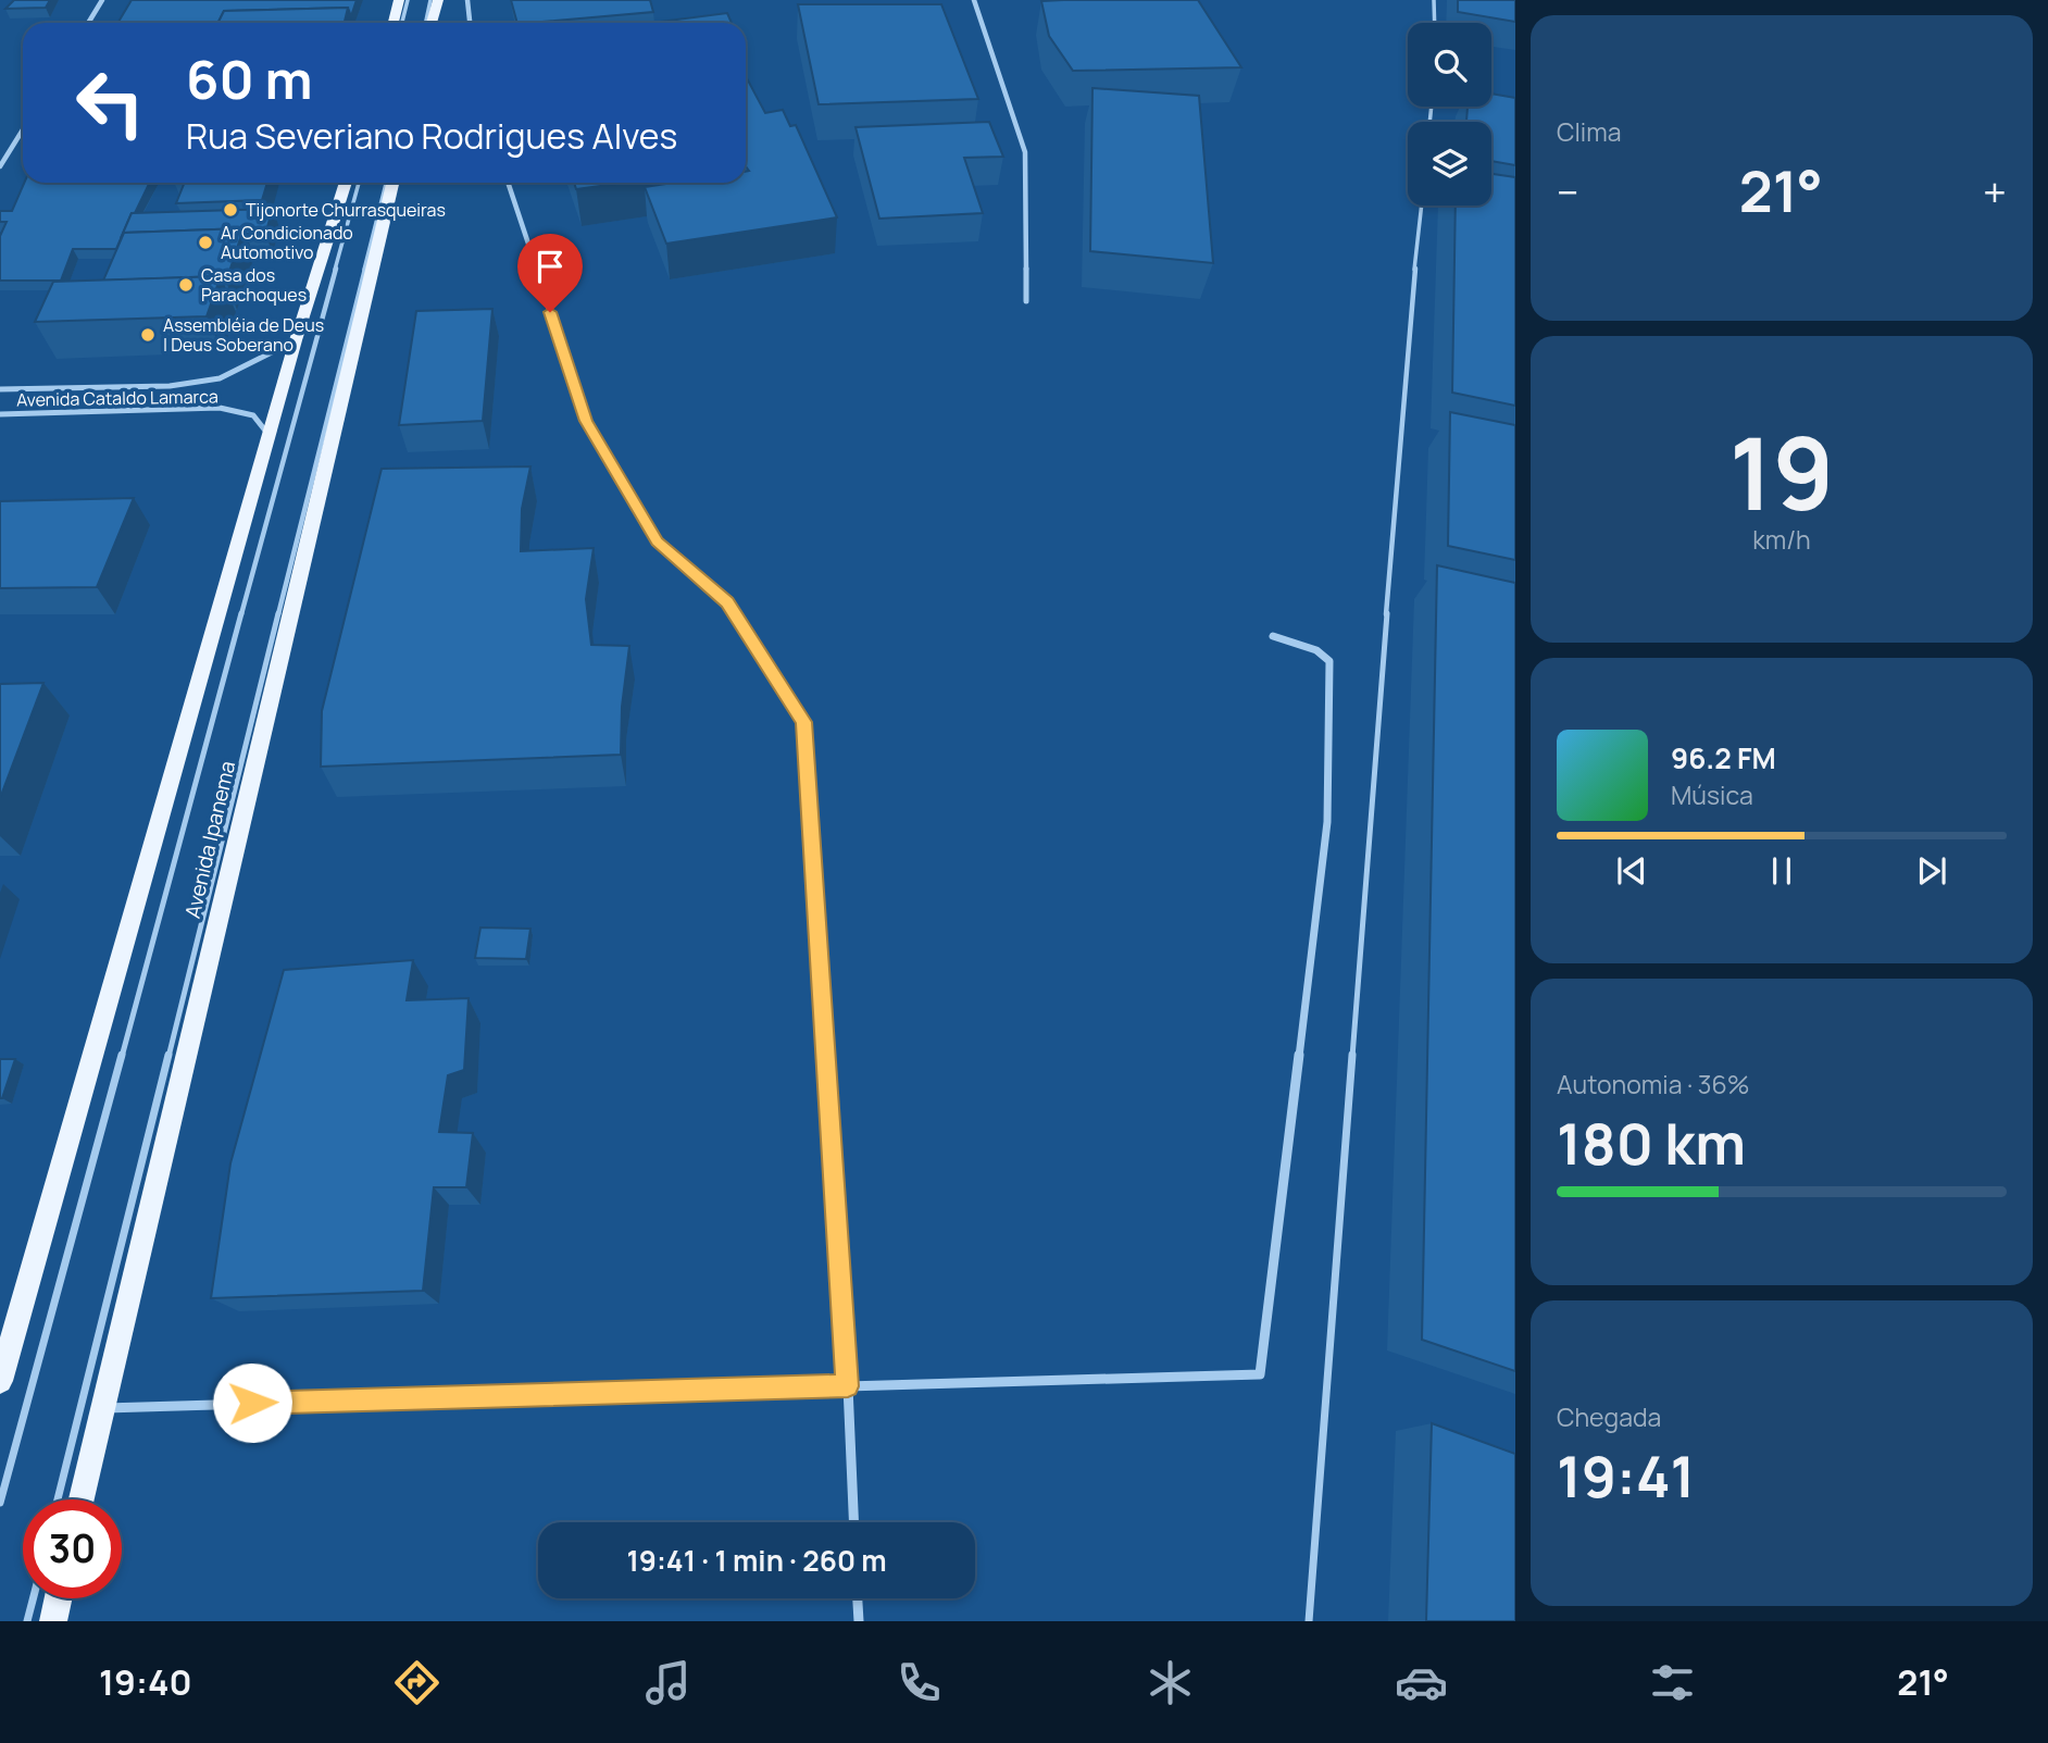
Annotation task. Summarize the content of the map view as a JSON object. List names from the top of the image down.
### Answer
{
  "streets": {
    "main road": ["Avenida Ipanema"],
    "street": ["Avenida Cataldo Lamarca"]
  },
  "places": [
    "Tijonorte Churrasqueiras",
    "Ar Condicionado Automotivo",
    "Casa dos Parachoques",
    "Assembléia de Deus | Deus Soberano"
  ],
  "page": {
    "tile": [
      "Clima",
      ["19", "km/h"],
      ["Autonomia · 36%", "180 km"],
      ["Chegada", "19:41"]
    ],
    "turn": ["60 m", "Rua Severiano Rodrigues Alves"],
    "heat": ["−", "21°", "+"],
    "song": ["96.2 FM", "Música"],
    "limit": "30",
    "trip": "19:41 · 1 min · 260 m",
    "tabs": ["19:40", "21°"]
  }
}
